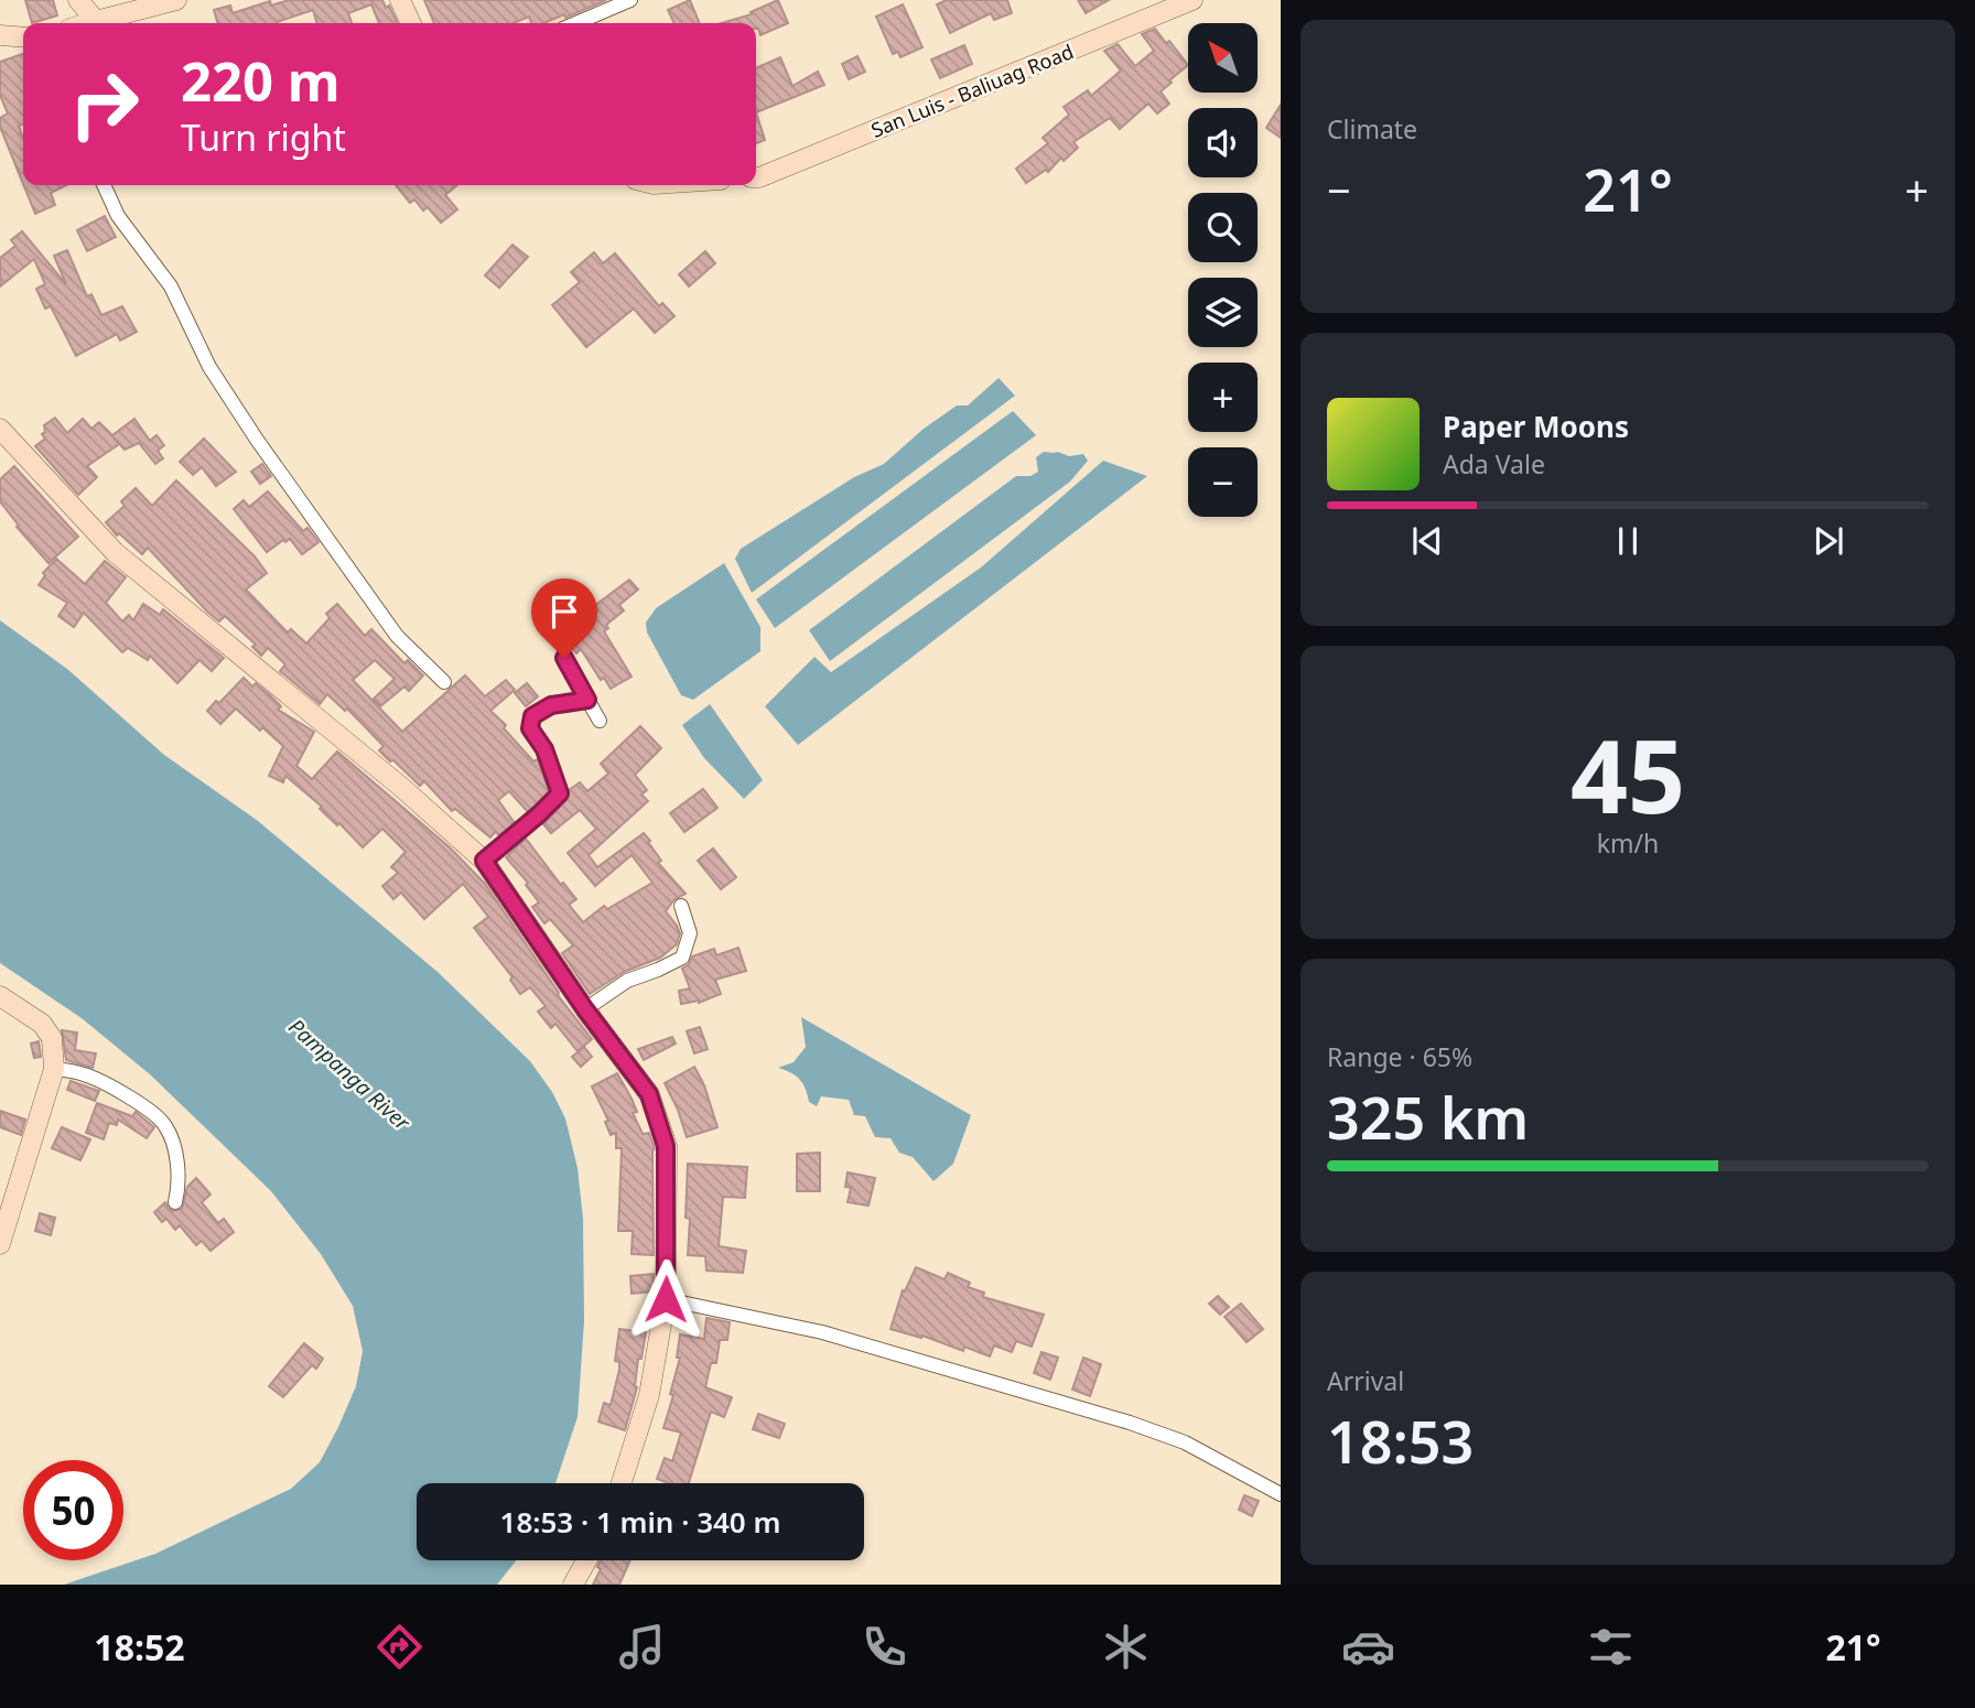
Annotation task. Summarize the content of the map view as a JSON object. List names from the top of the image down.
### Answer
{
  "streets": {
    "main road": ["San Luis - Baliuag Road"]
  },
  "water": ["Pampanga River"],
  "north": "top left",
  "page": {
    "tile": [
      "Climate",
      ["45", "km/h"],
      ["Range · 65%", "325 km"],
      ["Arrival", "18:53"]
    ],
    "map_buttons": ["+", "−"],
    "turn": ["220 m", "Turn right"],
    "heat": ["−", "21°", "+"],
    "song": ["Paper Moons", "Ada Vale"],
    "limit": "50",
    "trip": "18:53 · 1 min · 340 m",
    "tabs": ["18:52", "21°"]
  }
}
